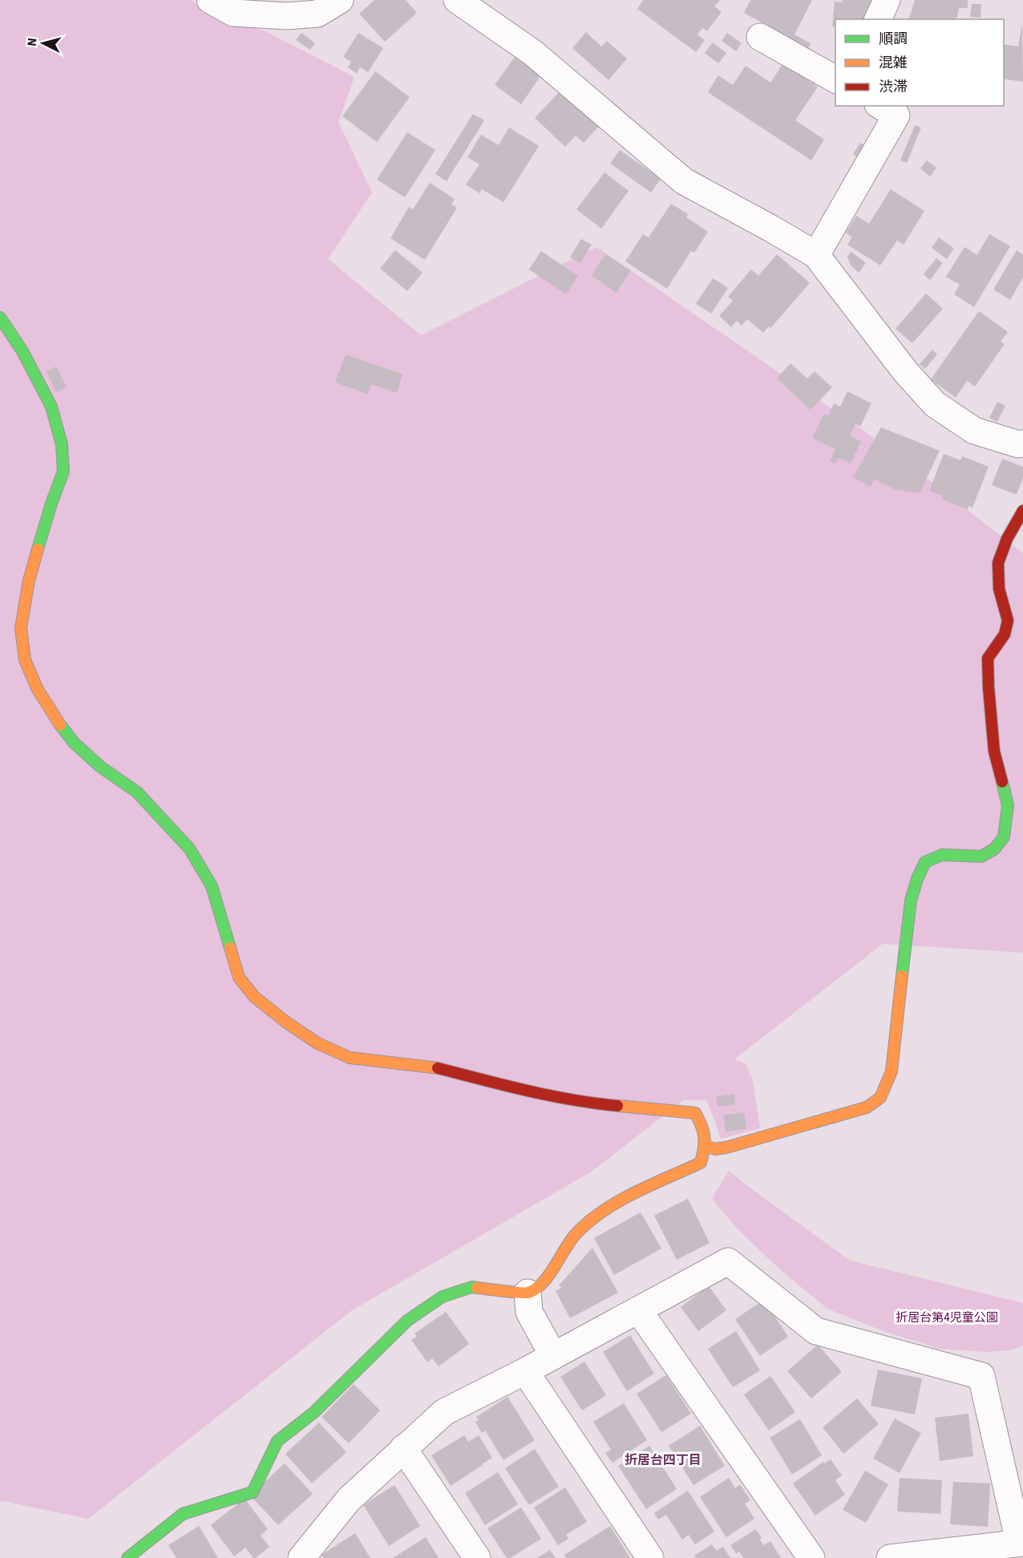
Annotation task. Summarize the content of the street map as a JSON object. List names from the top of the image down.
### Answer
{
  "districts": ["折居台四丁目"],
  "parks": ["折居台第4児童公園"],
  "legend": ["順調", "混雑", "渋滞"],
  "north": "left"
}
